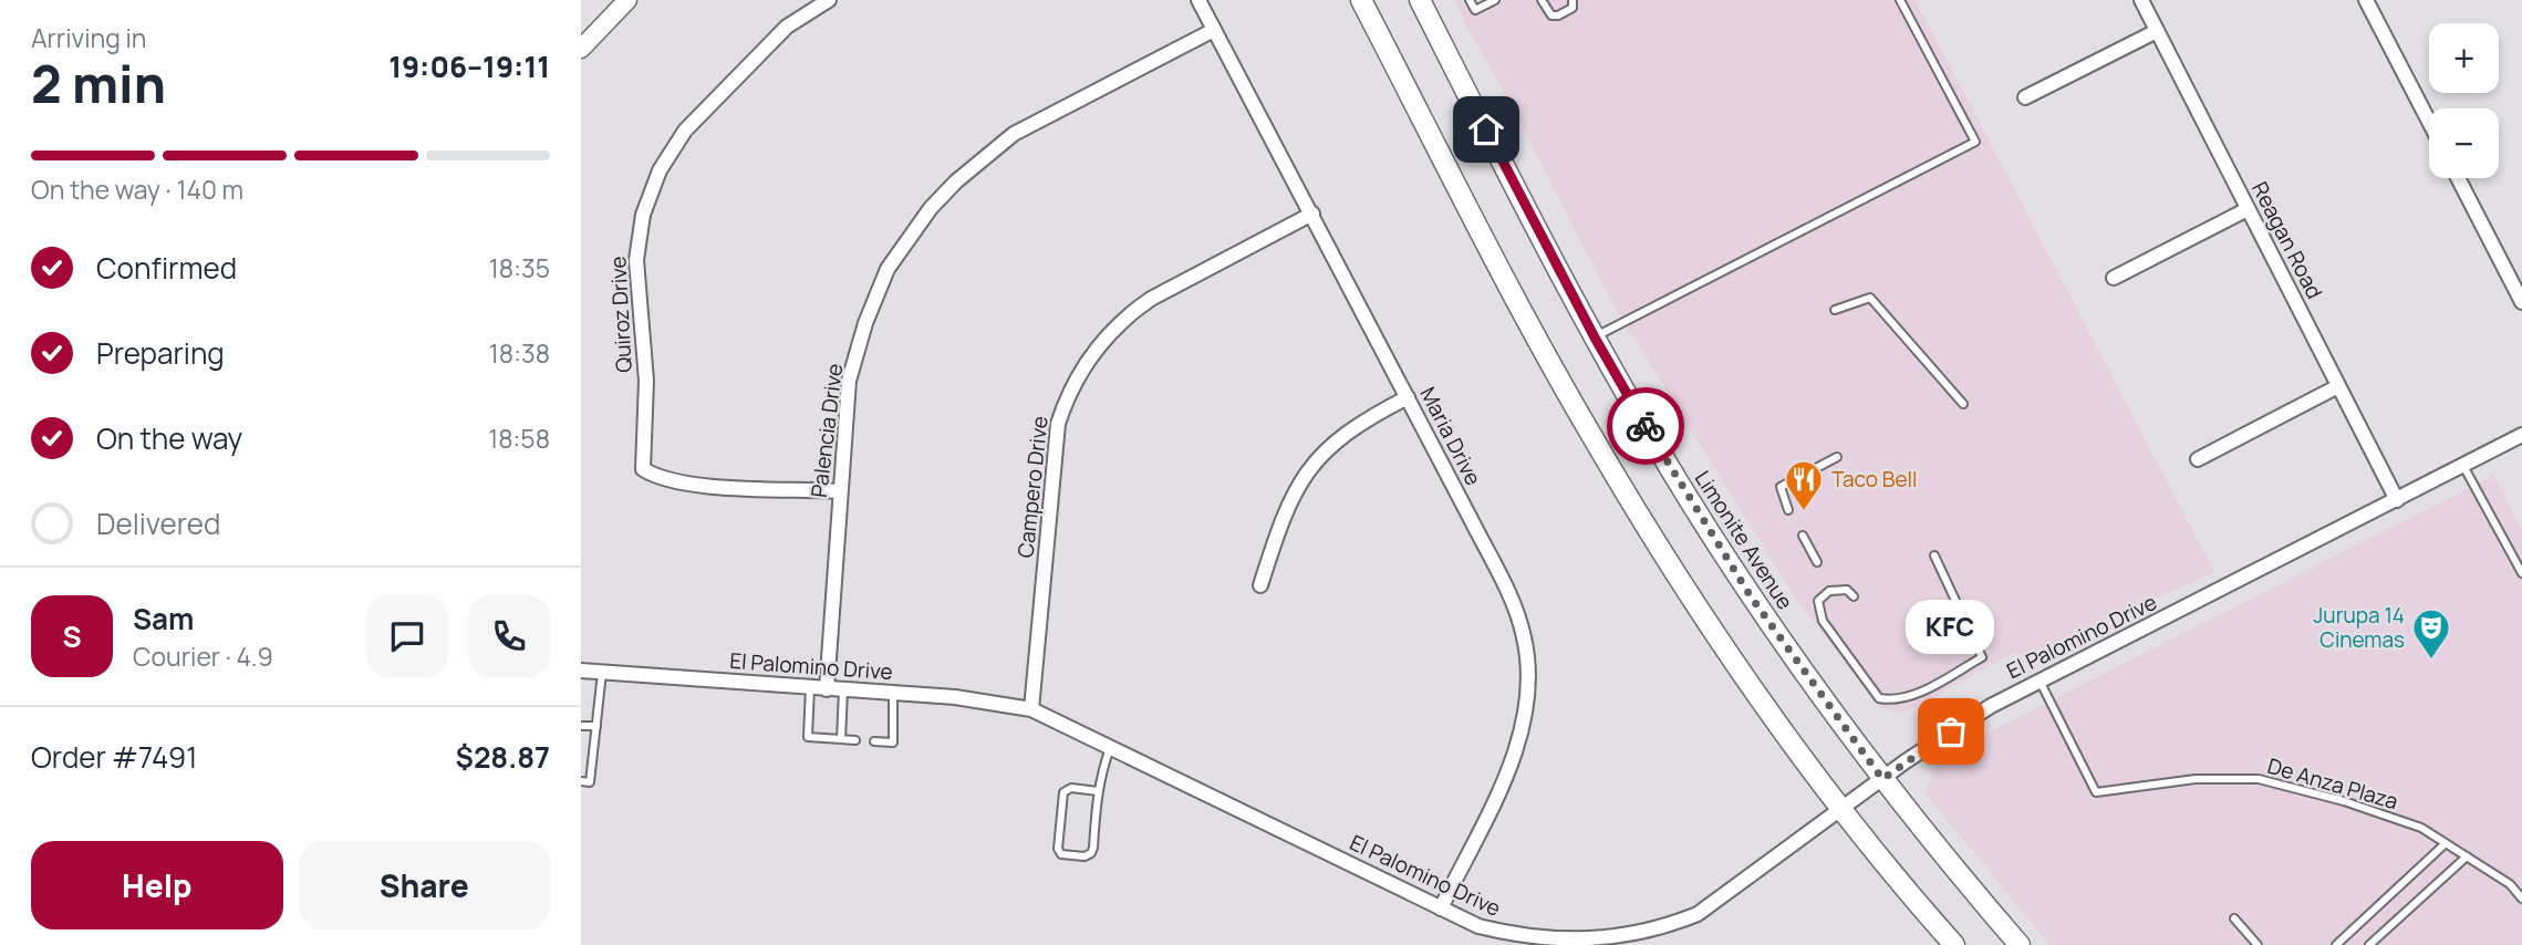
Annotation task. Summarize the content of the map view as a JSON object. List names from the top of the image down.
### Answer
{
  "streets": {
    "main road": ["Limonite Avenue"],
    "street": [
      "Reagan Road",
      "Quiroz Drive",
      "Palencia Drive",
      "Maria Drive",
      "Campero Drive",
      "El Palomino Drive"
    ],
    "lane": ["De Anza Plaza"]
  },
  "crossings": [
    ["Reagan Road", "El Palomino Drive"],
    ["Quiroz Drive", "Palencia Drive"],
    ["Palencia Drive", "Maria Drive"],
    ["Palencia Drive", "El Palomino Drive"],
    ["Maria Drive", "Campero Drive"],
    ["Maria Drive", "El Palomino Drive"],
    ["Campero Drive", "El Palomino Drive"],
    ["Limonite Avenue", "El Palomino Drive"],
    ["El Palomino Drive", "De Anza Plaza"]
  ],
  "places": {
    "restaurant": ["Taco Bell"],
    "theatre": ["Jurupa 14 Cinemas"],
    "other": ["KFC"]
  },
  "page": {
    "heading": ["2 min", "Arriving in", "19:06–19:11"],
    "panel": [
      "Sam",
      "Courier · 4.9",
      "Order #7491",
      "$28.87"
    ],
    "map_buttons": ["+", "−"],
    "bar": "On the way · 140 m",
    "list": [
      ["Confirmed", "18:35"],
      ["Preparing", "18:38"],
      ["On the way", "18:58"],
      "Delivered"
    ],
    "round": "S",
    "bubble": "KFC",
    "buttons": ["Help", "Share"]
  }
}
